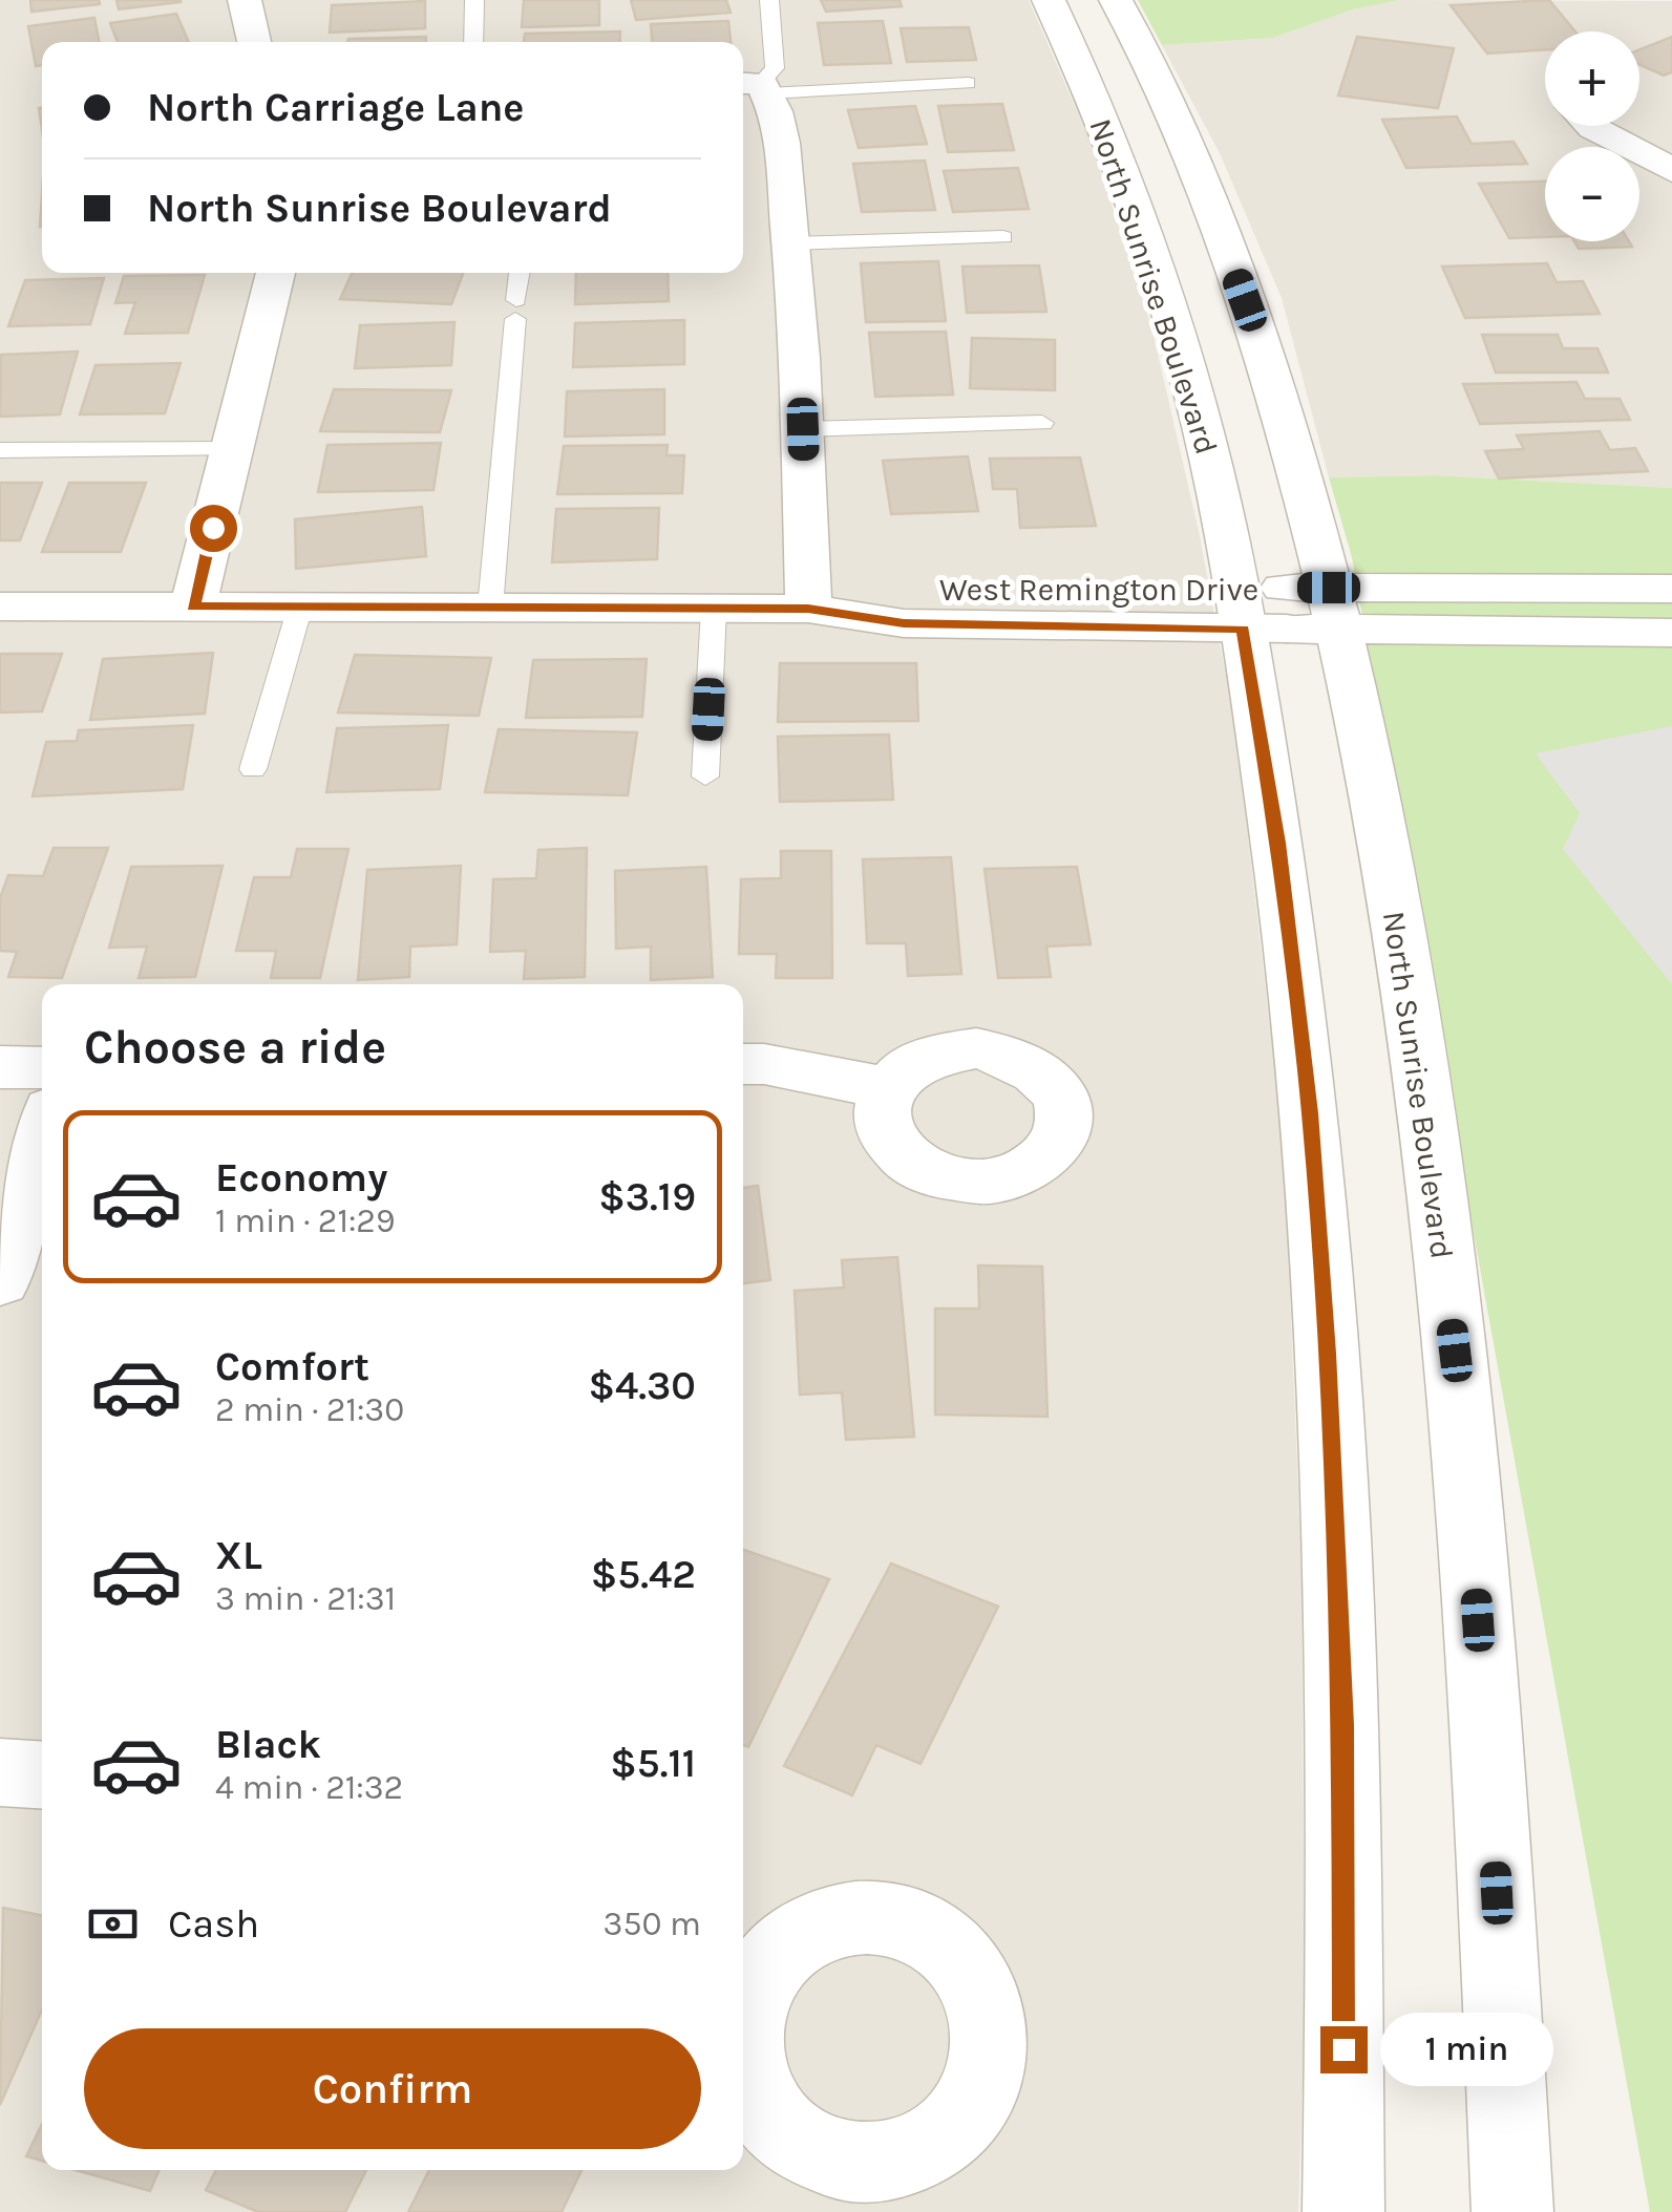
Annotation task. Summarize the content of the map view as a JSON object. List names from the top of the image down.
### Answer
{
  "streets": {
    "street": ["North Sunrise Boulevard", "West Remington Drive"]
  },
  "crossings": [
    ["North Sunrise Boulevard", "West Remington Drive"]
  ],
  "page": {
    "map_buttons": ["+", "−"],
    "banner": ["North Carriage Lane", "North Sunrise Boulevard"],
    "heading": "Choose a ride",
    "list": [
      {
        "name": "Economy",
        "note": "1 min · 21:29",
        "value": "$3.19"
      },
      {
        "name": "Comfort",
        "note": "2 min · 21:30",
        "value": "$4.30"
      },
      {
        "name": "XL",
        "note": "3 min · 21:31",
        "value": "$5.42"
      },
      {
        "name": "Black",
        "note": "4 min · 21:32",
        "value": "$5.11"
      }
    ],
    "pay": ["Cash", "350 m"],
    "buttons": "Confirm",
    "bubble": "1 min"
  }
}
